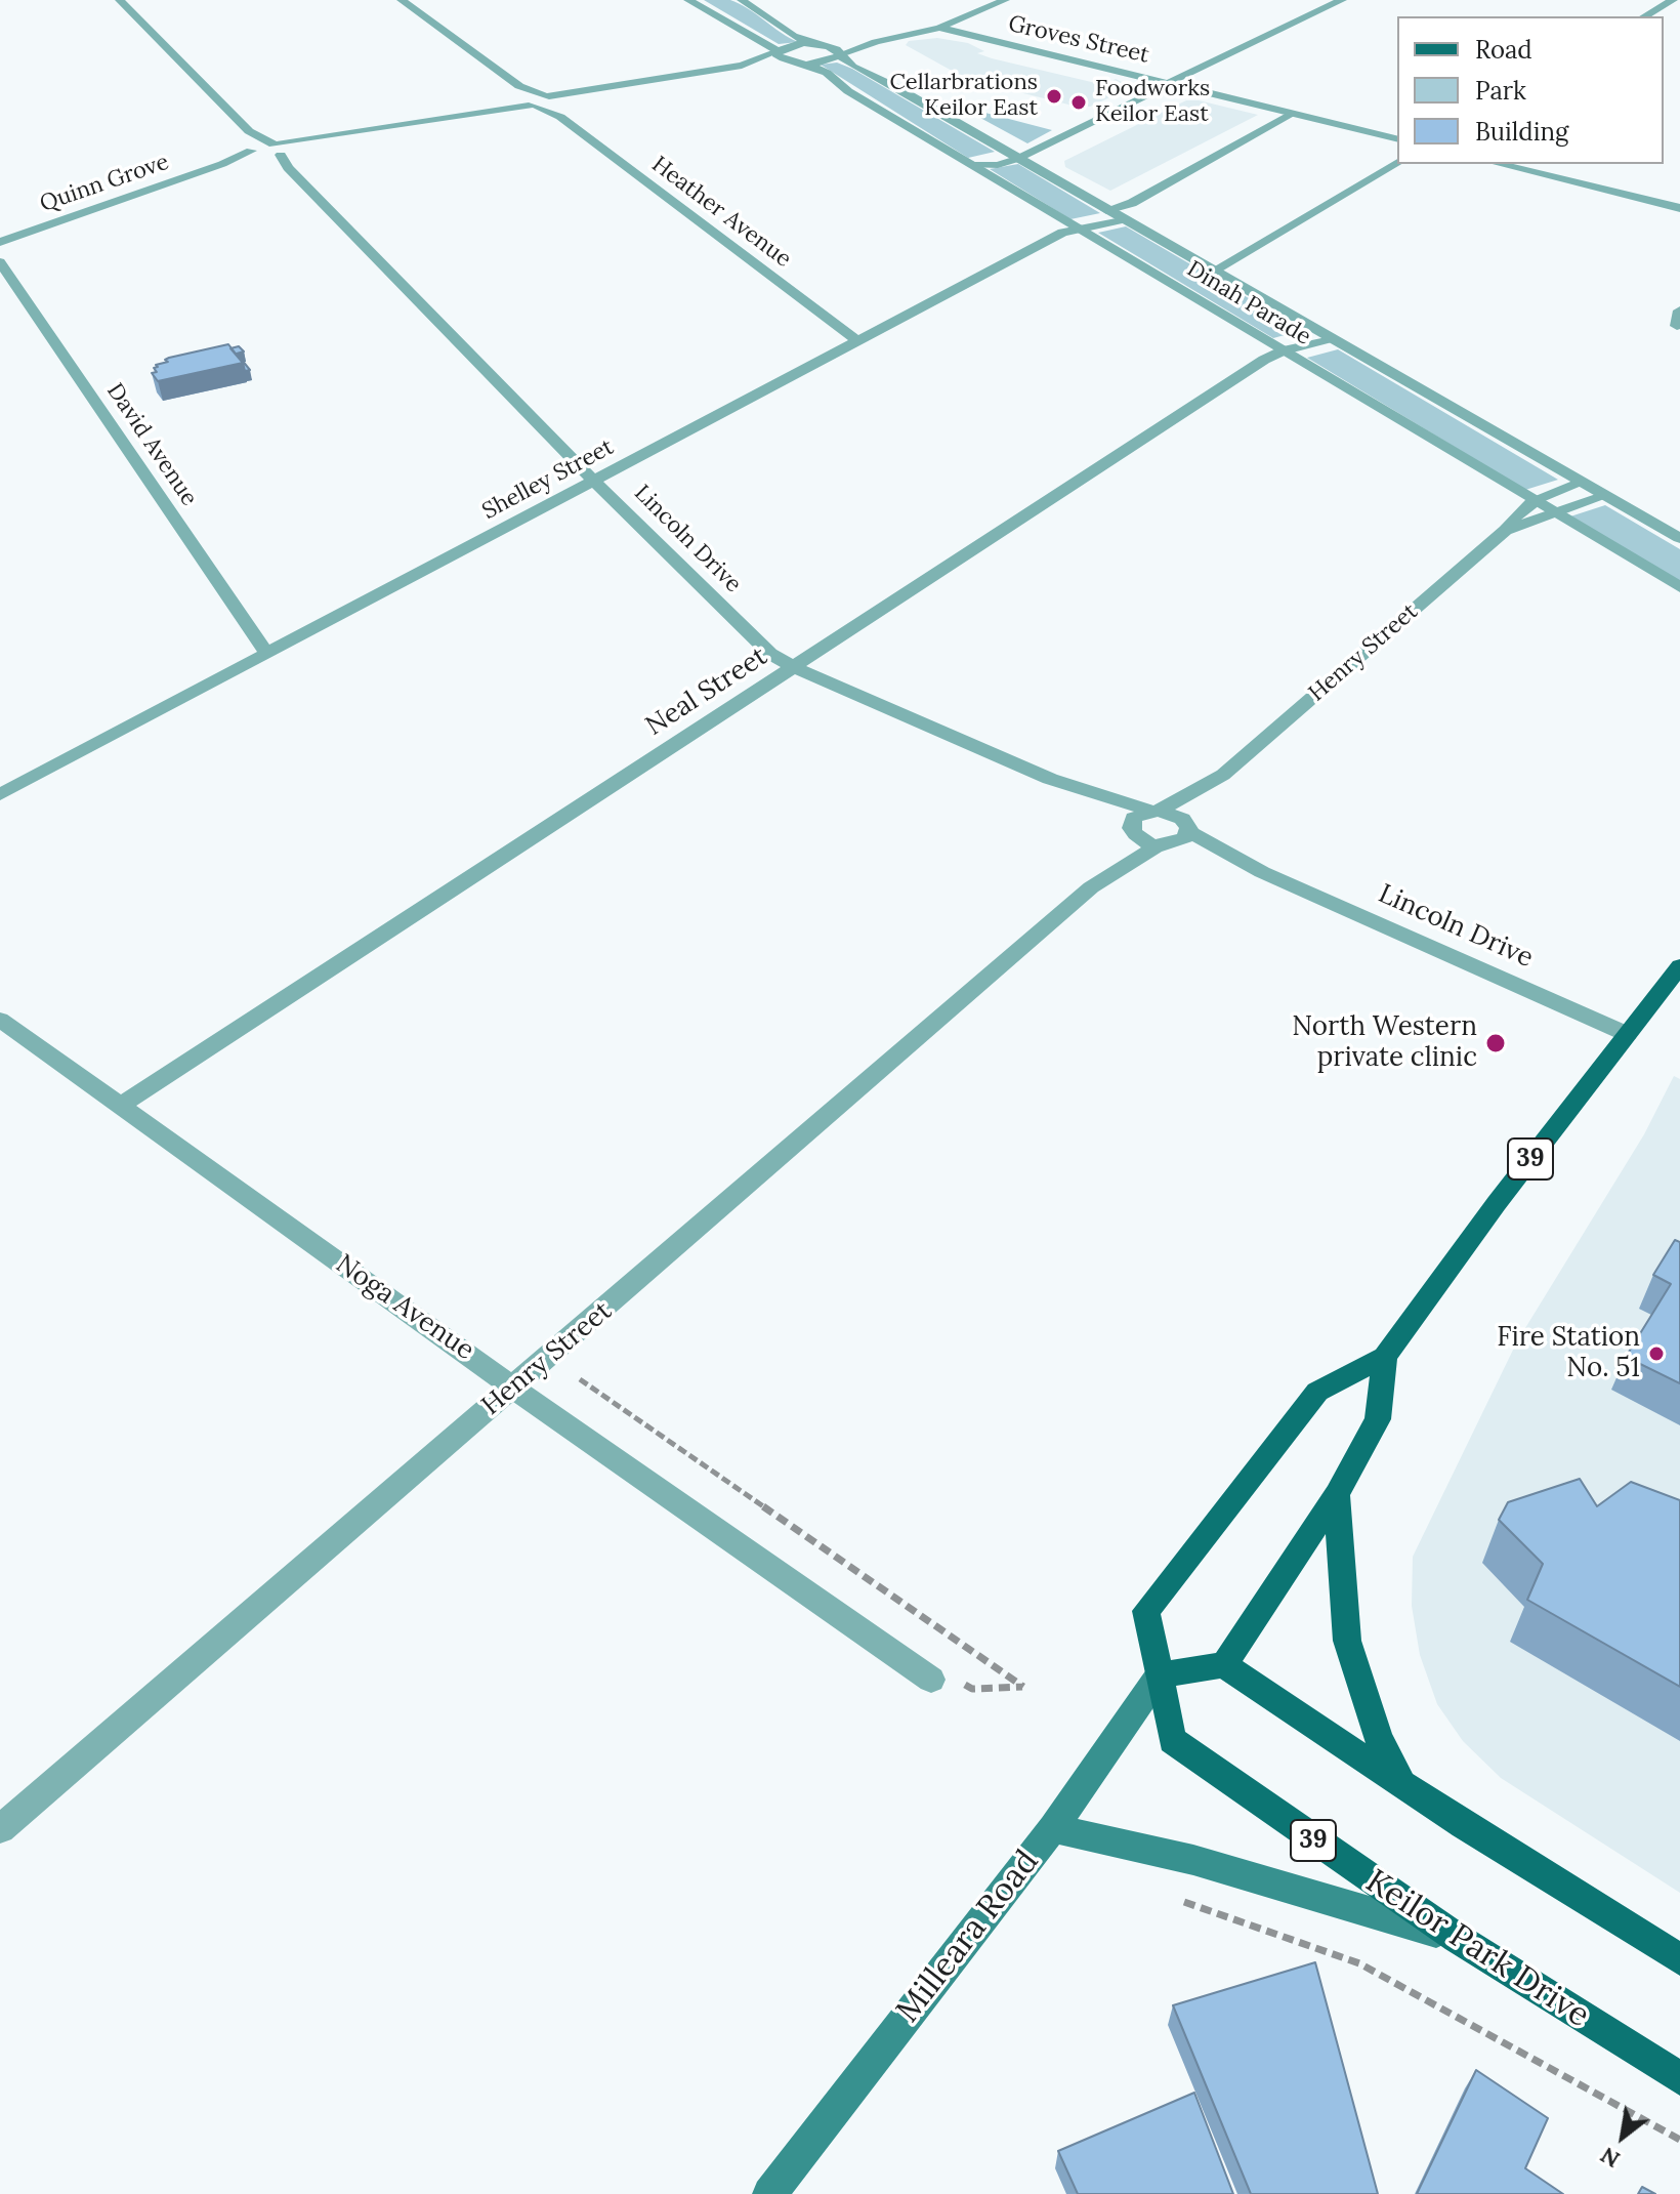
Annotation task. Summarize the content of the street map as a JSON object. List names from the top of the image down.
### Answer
{
  "streets": {
    "main road": ["39", "Milleara Road", "Keilor Park Drive"],
    "street": [
      "Groves Street",
      "Quinn Grove",
      "Heather Avenue",
      "Dinah Parade",
      "David Avenue",
      "Shelley Street",
      "Lincoln Drive",
      "Henry Street",
      "Neal Street",
      "Noga Avenue"
    ]
  },
  "crossings": [
    ["Quinn Grove", "Lincoln Drive"],
    ["Heather Avenue", "Shelley Street"],
    ["Dinah Parade", "Shelley Street"],
    ["Dinah Parade", "Henry Street"],
    ["Dinah Parade", "Neal Street"],
    ["David Avenue", "Shelley Street"],
    ["Shelley Street", "Lincoln Drive"],
    ["Lincoln Drive", "Henry Street"],
    ["Lincoln Drive", "Neal Street"],
    ["Lincoln Drive", "39"],
    ["Henry Street", "Noga Avenue"],
    ["Neal Street", "Noga Avenue"],
    ["39", "Milleara Road"],
    ["39", "Keilor Park Drive"],
    ["Milleara Road", "Keilor Park Drive"]
  ],
  "places": [
    "Cellarbrations Keilor East",
    "Foodworks Keilor East",
    "North Western private clinic",
    "Fire Station No. 51"
  ],
  "legend": ["Road", "Park", "Building"],
  "north": "bottom left"
}
